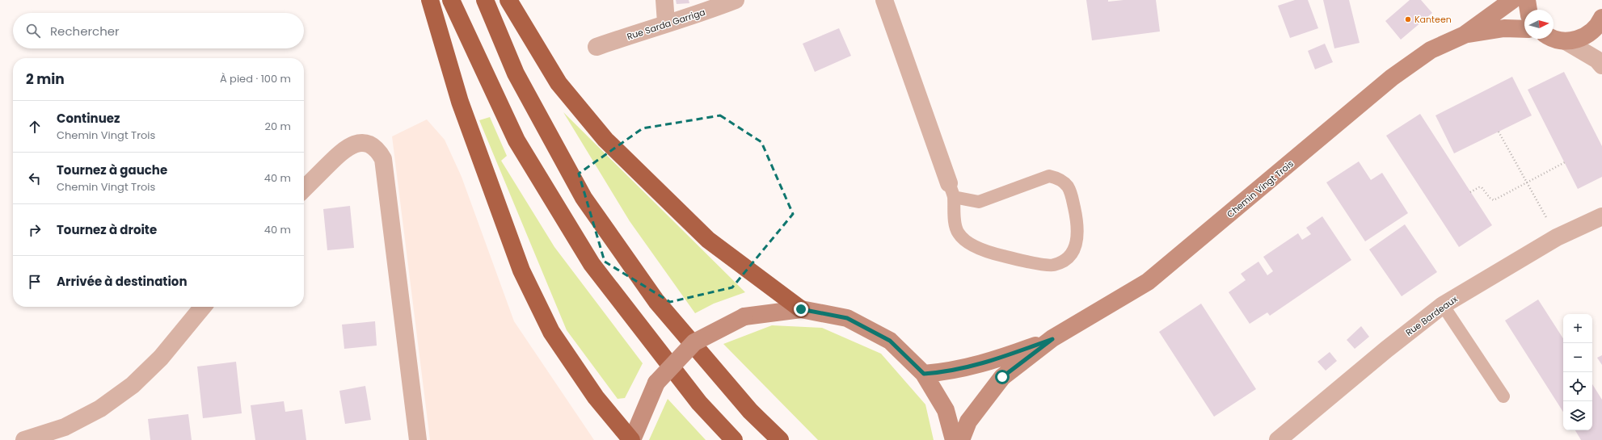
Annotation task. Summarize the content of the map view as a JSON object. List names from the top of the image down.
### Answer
{
  "streets": {
    "main road": ["Chemin Vingt Trois"],
    "street": ["Rue Sarda Garriga", "Rue Bardeaux"]
  },
  "places": ["Kanteen"],
  "north": "right",
  "page": {
    "search": "Rechercher",
    "heading": ["2 min", "À pied · 100 m"],
    "list": [
      ["Continuez", "Chemin Vingt Trois", "20 m"],
      ["Tournez à gauche", "Chemin Vingt Trois", "40 m"],
      ["Tournez à droite", "40 m"],
      "Arrivée à destination"
    ],
    "map_buttons": ["+", "−"]
  }
}
